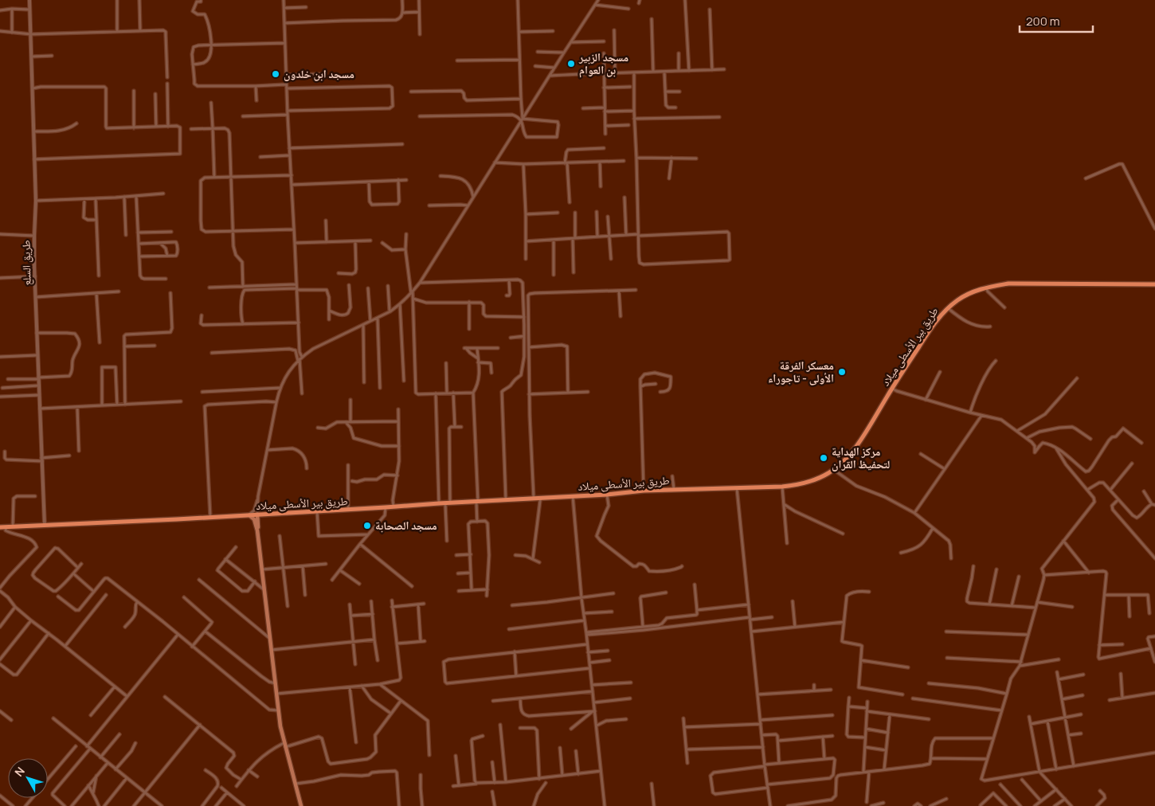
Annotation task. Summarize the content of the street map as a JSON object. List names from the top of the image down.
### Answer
{
  "streets": {
    "main road": ["طريق بير الأسطى ميلاد"],
    "street": ["طريق السلع"]
  },
  "crossings": [
    ["طريق السلع", "طريق بير الأسطى ميلاد"]
  ],
  "places": [
    "مسجد الزبير بن العوام",
    "مسجد ابن خلدون",
    "معسكر الفرقة الأولى - تاجوراء",
    "مركز الهداية لتحفيظ القران",
    "مسجد الصحابة"
  ],
  "scale_bar": "200 m",
  "north": "top left"
}
